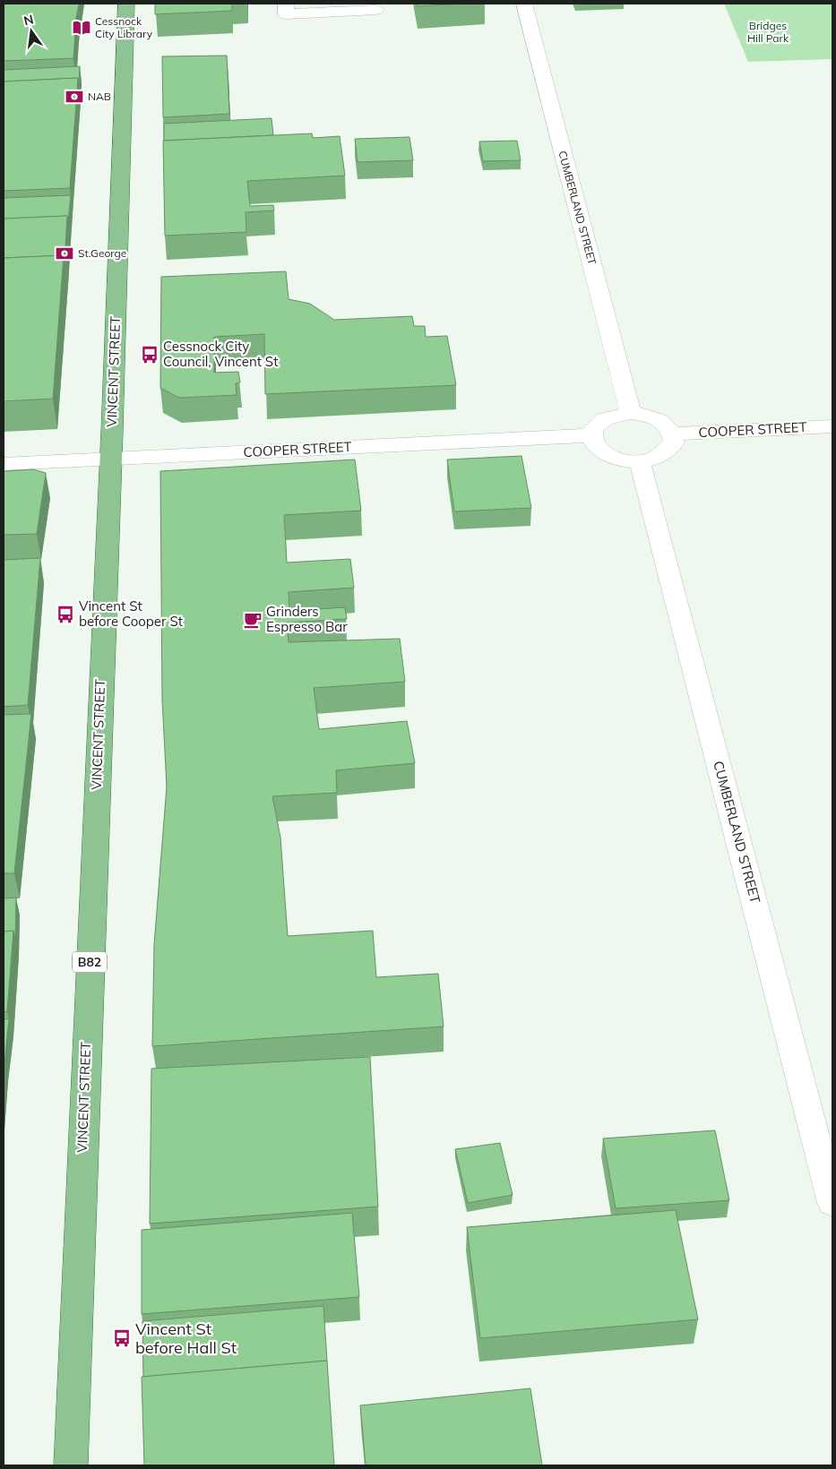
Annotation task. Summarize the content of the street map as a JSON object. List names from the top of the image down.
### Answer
{
  "streets": {
    "main road": ["VINCENT STREET", "B82"],
    "street": ["CUMBERLAND STREET", "COOPER STREET"]
  },
  "crossings": [
    ["CUMBERLAND STREET", "COOPER STREET"],
    ["VINCENT STREET", "COOPER STREET"]
  ],
  "parks": ["Bridges Hill Park"],
  "places": {
    "library": ["Cessnock City Library"],
    "bank": ["NAB", "St.George"],
    "bus stop": ["Cessnock City Council, Vincent St", "Vincent St before Cooper St", "Vincent St before Hall St"],
    "cafe": ["Grinders Espresso Bar"]
  },
  "north": "top"
}
